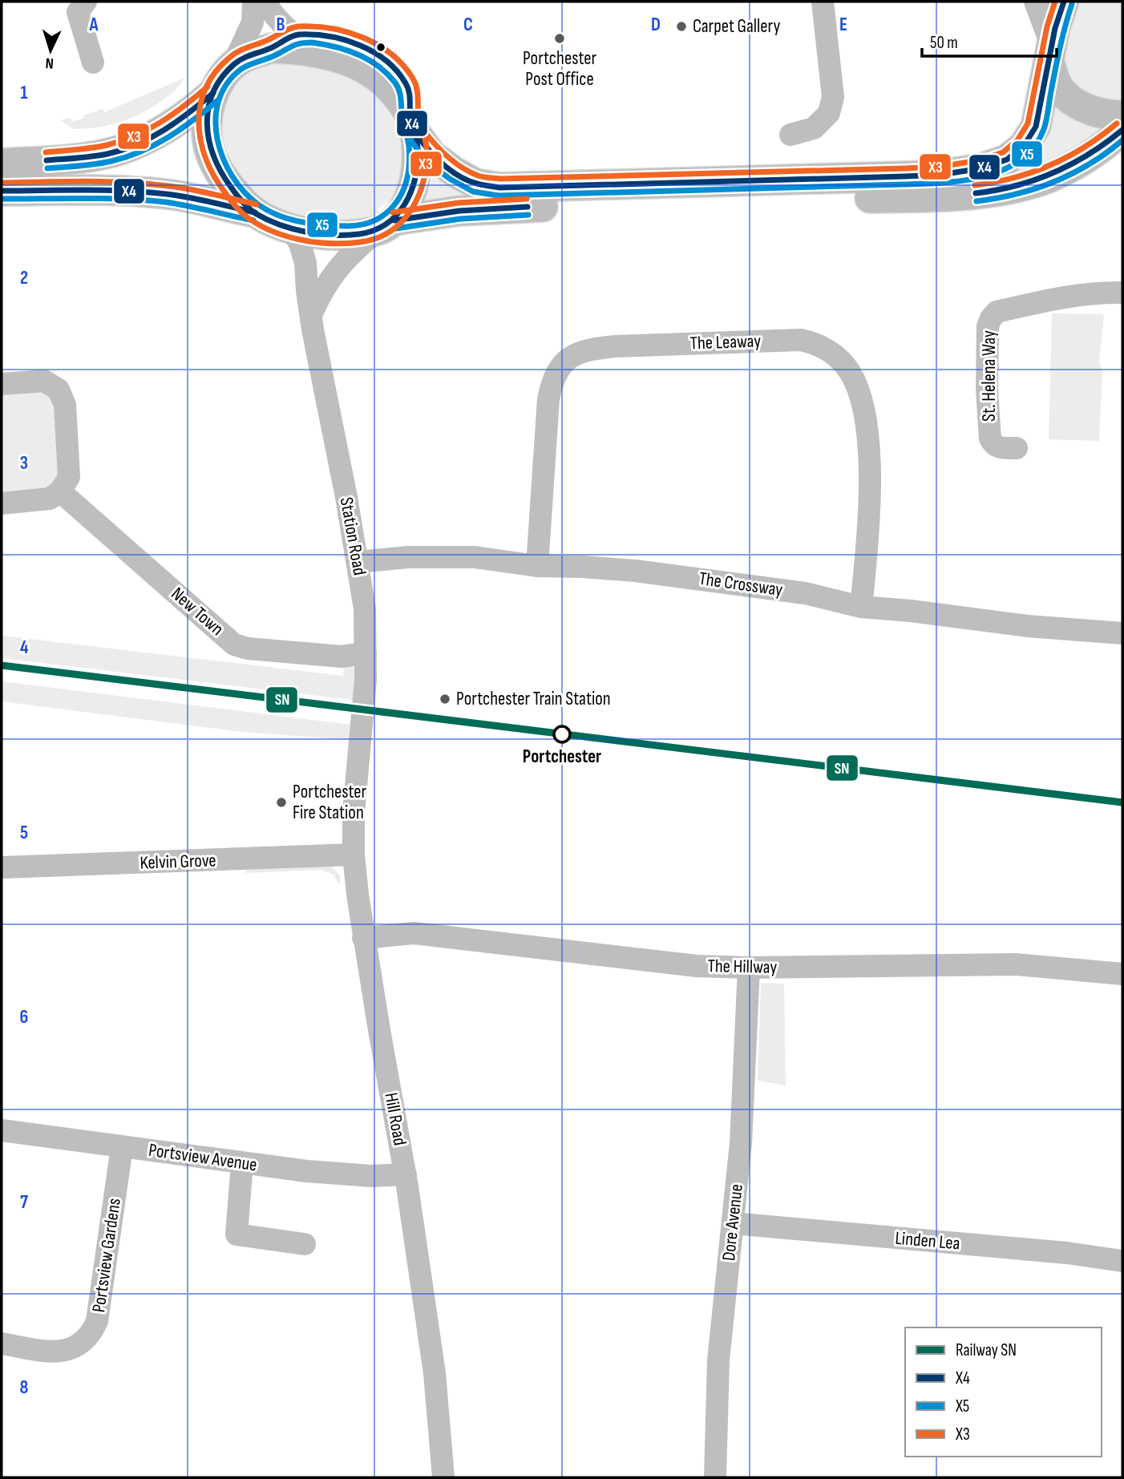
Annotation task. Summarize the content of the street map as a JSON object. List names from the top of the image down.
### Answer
{
  "streets": {
    "street": [
      "The Leaway",
      "St. Helena Way",
      "Station Road",
      "The Crossway",
      "New Town",
      "Kelvin Grove",
      "The Hillway",
      "Hill Road",
      "Portsview Avenue",
      "Dore Avenue",
      "Linden Lea",
      "Portsview Gardens"
    ]
  },
  "crossings": [
    ["The Leaway", "The Crossway"],
    ["Station Road", "The Crossway"],
    ["Station Road", "New Town"],
    ["Station Road", "Hill Road"],
    ["Kelvin Grove", "Hill Road"],
    ["The Hillway", "Hill Road"],
    ["The Hillway", "Dore Avenue"],
    ["Hill Road", "Portsview Avenue"],
    ["Portsview Avenue", "Portsview Gardens"],
    ["Dore Avenue", "Linden Lea"]
  ],
  "places": [
    "Carpet Gallery",
    "Portchester Post Office",
    "Portchester Train Station",
    "Portchester",
    "Portchester Fire Station"
  ],
  "lines": [
    "transit line X4",
    "transit line X3",
    "transit line X5",
    "rail line SN"
  ],
  "legend": [
    "Railway SN",
    "X4",
    "X5",
    "X3"
  ],
  "scale_bar": "50 m",
  "north": "bottom",
  "grid": {
    "columns": [
      "A",
      "B",
      "C",
      "D",
      "E"
    ],
    "rows": [
      "1",
      "2",
      "3",
      "4",
      "5",
      "6",
      "7",
      "8"
    ]
  }
}
